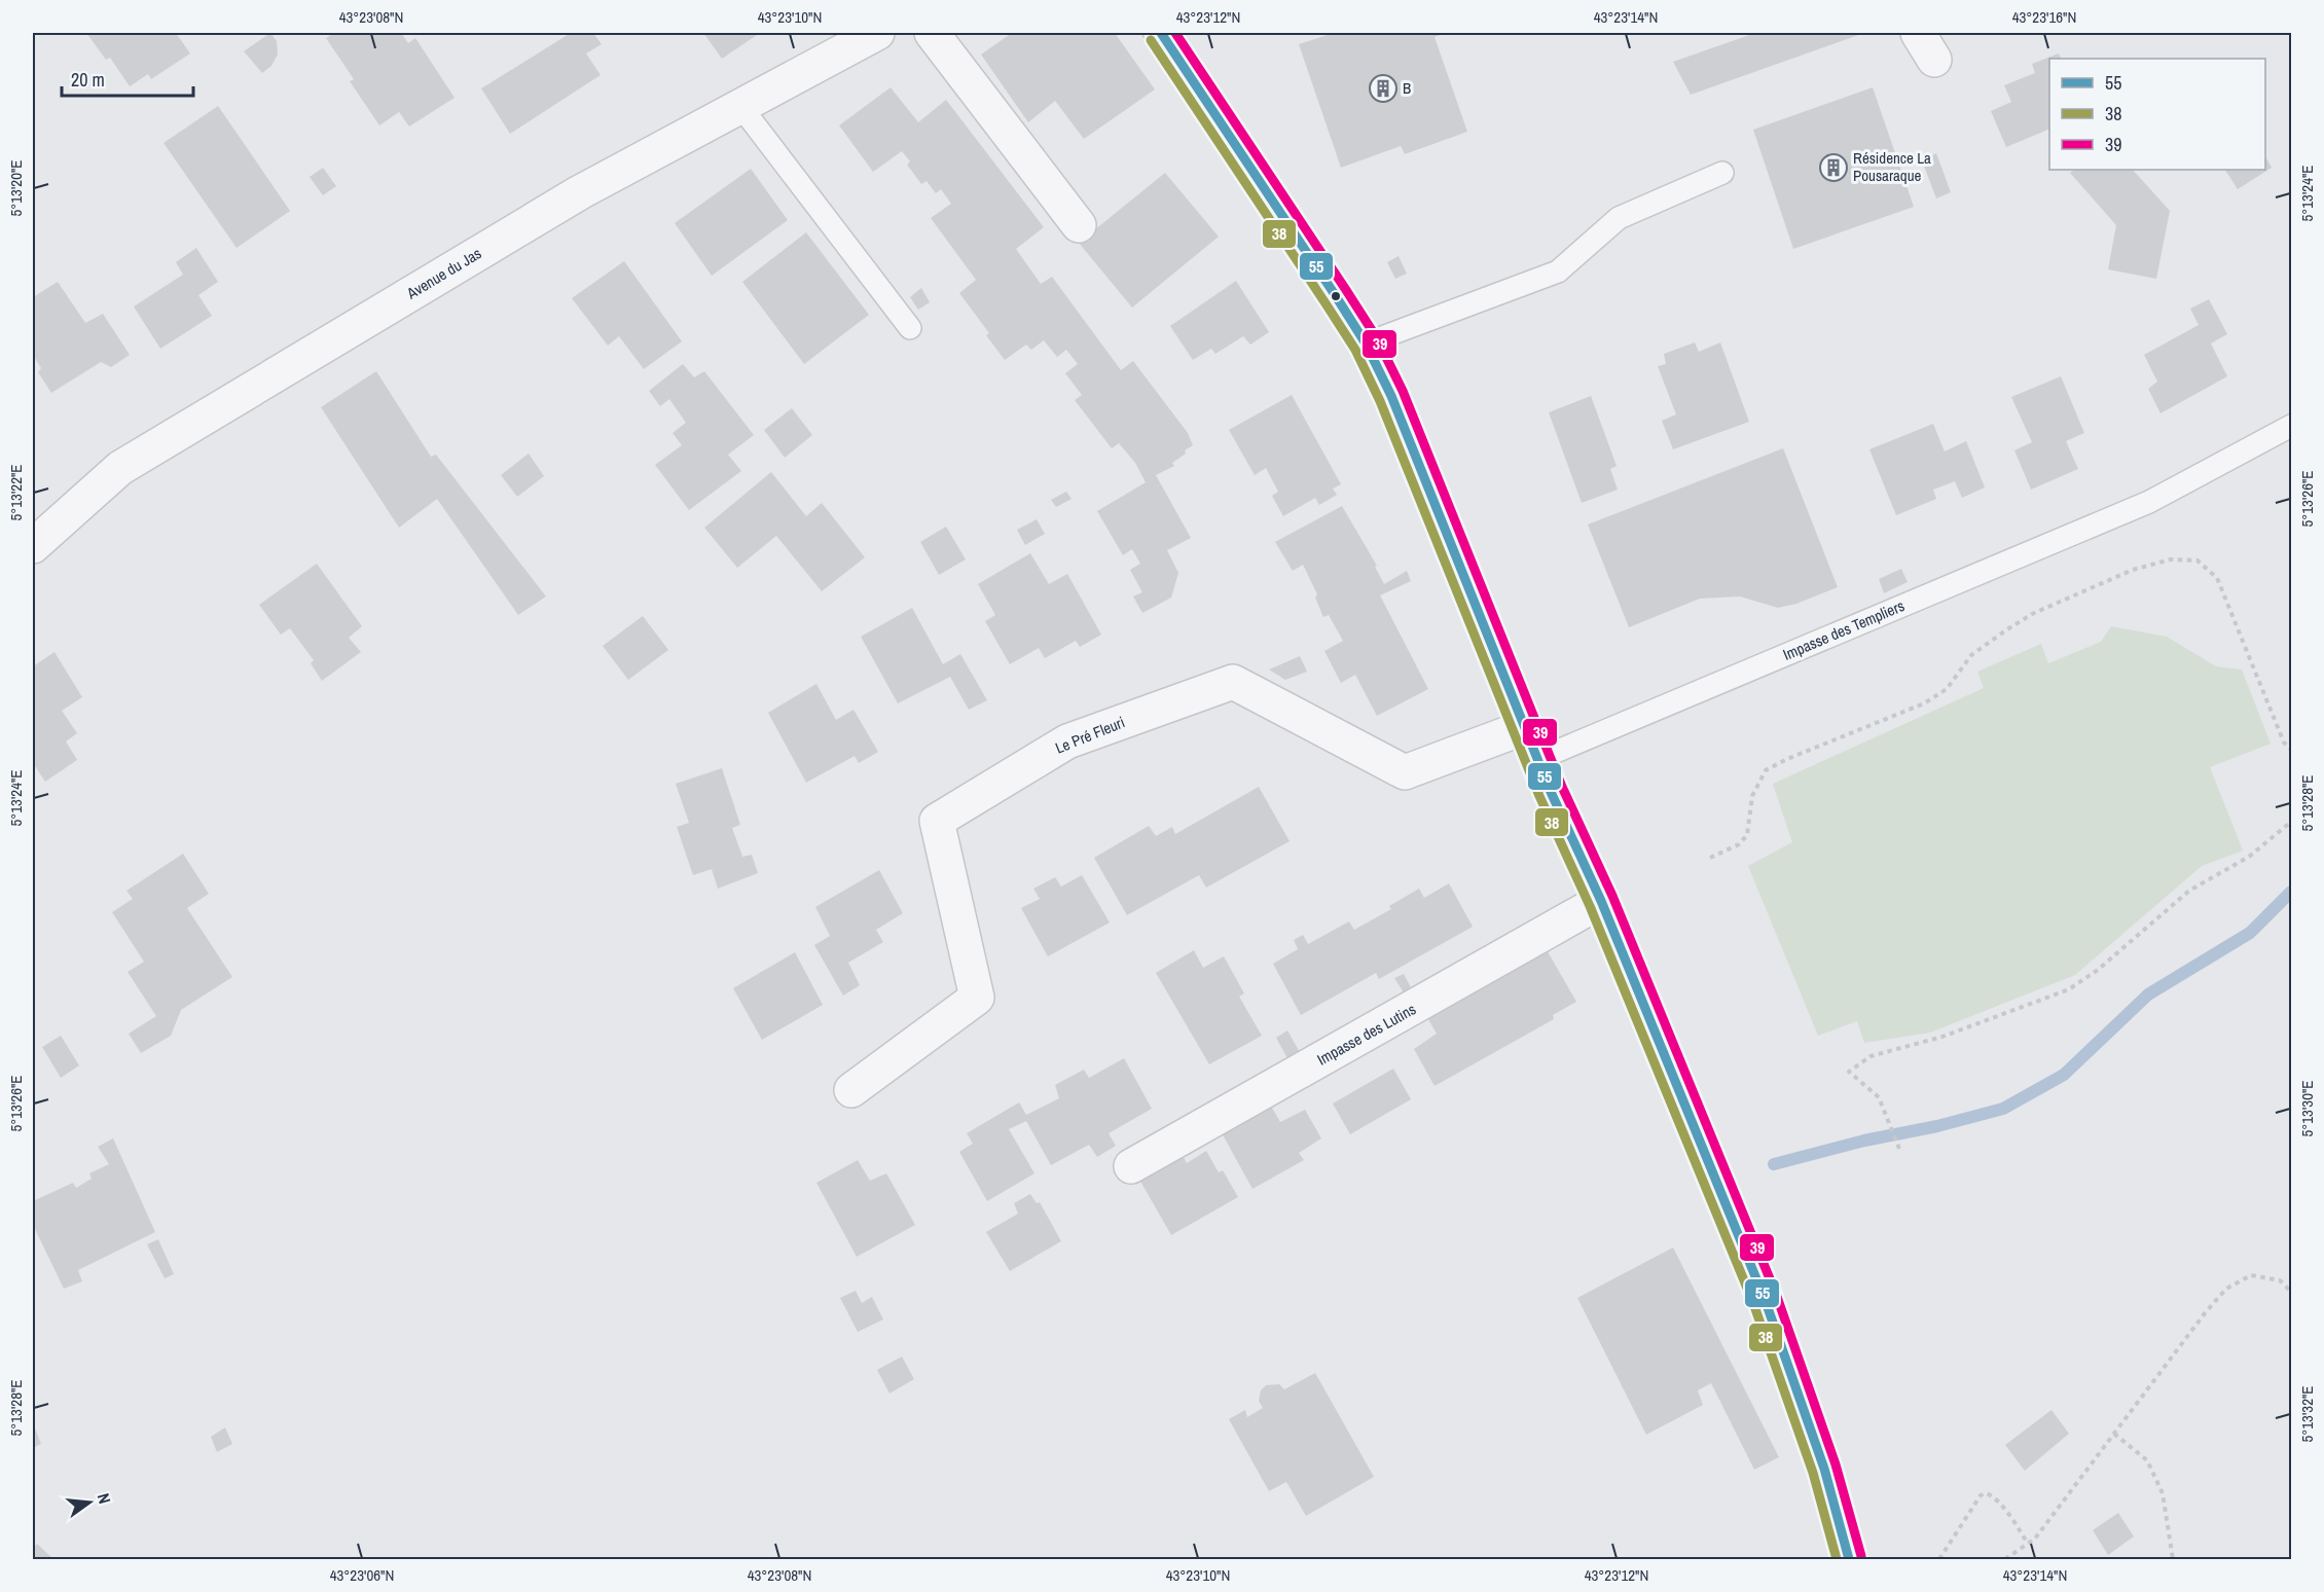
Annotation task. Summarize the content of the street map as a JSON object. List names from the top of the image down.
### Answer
{
  "streets": {
    "street": ["Avenue du Jas", "Le Pré Fleuri", "Impasse des Lutins"],
    "lane": ["Impasse des Templiers"]
  },
  "places": {
    "building": ["B", "Résidence La Pousaraque"]
  },
  "lines": ["transit line 55", "transit line 39", "transit line 38"],
  "legend": ["55", "38", "39"],
  "scale_bar": "20 m",
  "north": "right",
  "coordinates": [
    "43°23'08\"N",
    "43°23'10\"N",
    "43°23'12\"N",
    "43°23'14\"N",
    "43°23'16\"N",
    "5°13'20\"E",
    "5°13'24\"E",
    "5°13'22\"E",
    "5°13'26\"E",
    "5°13'28\"E",
    "5°13'30\"E",
    "5°13'32\"E",
    "43°23'06\"N"
  ]
}
